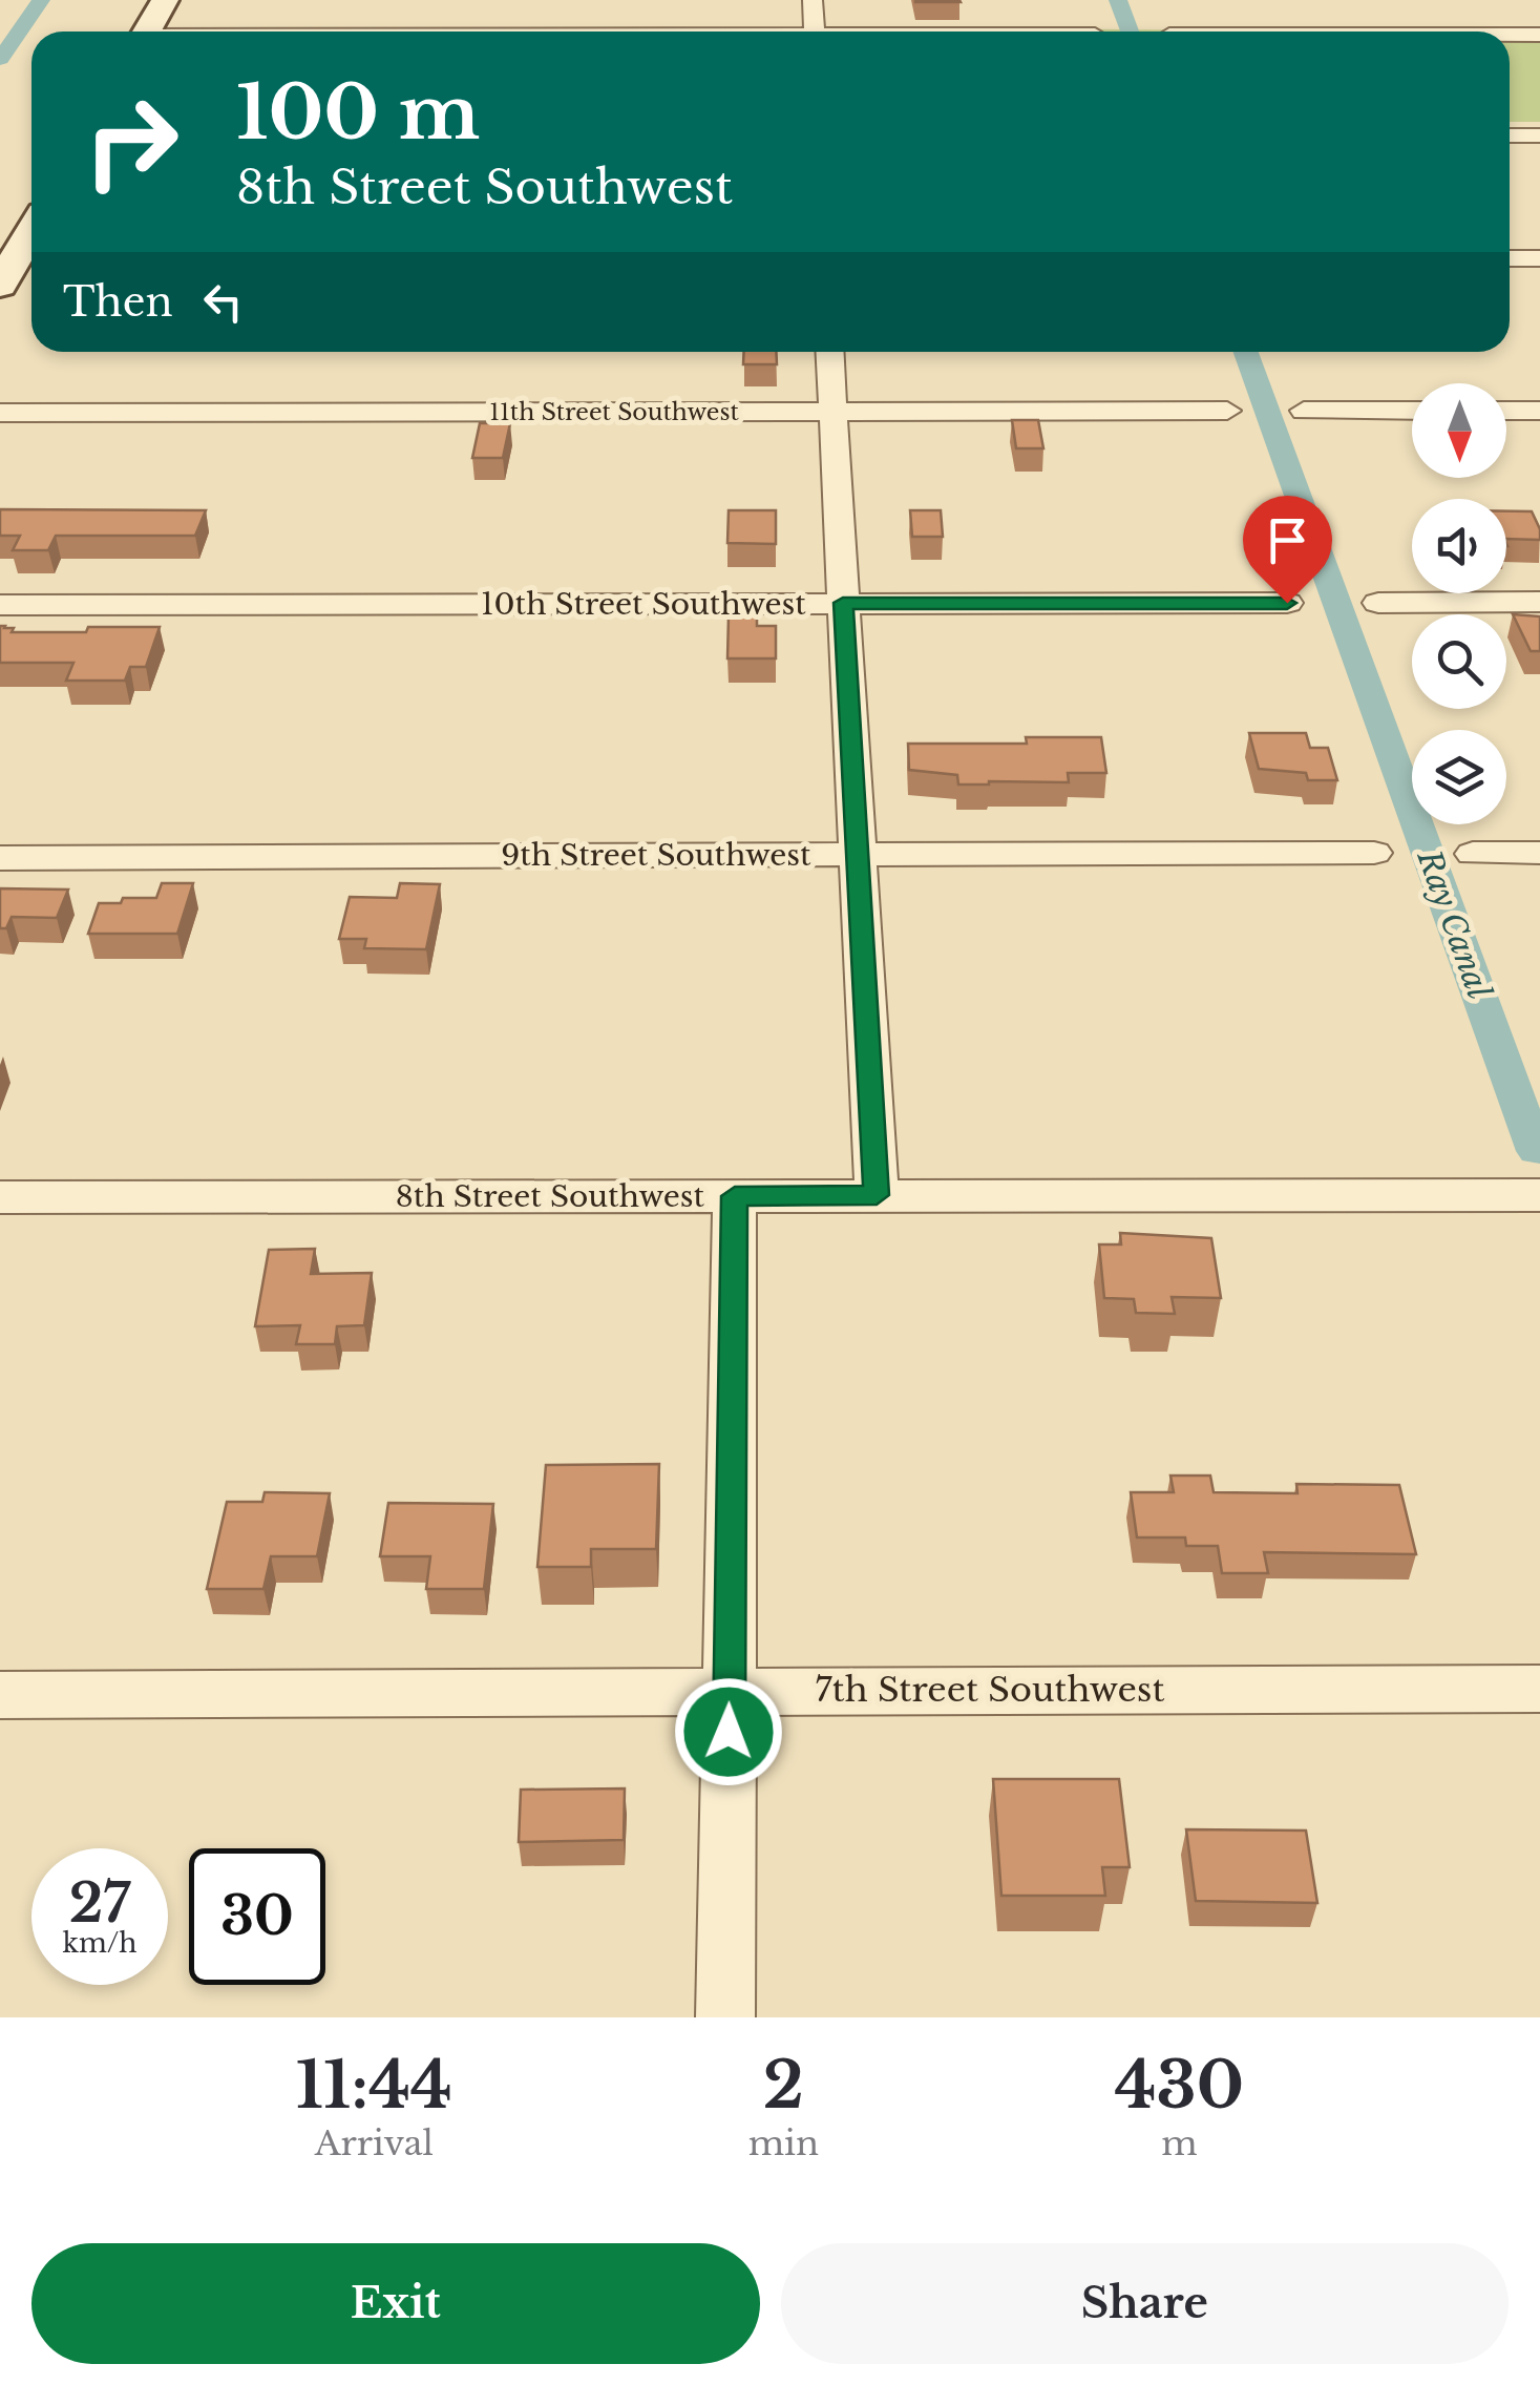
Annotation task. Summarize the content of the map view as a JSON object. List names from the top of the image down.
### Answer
{
  "streets": {
    "street": [
      "11th Street Southwest",
      "10th Street Southwest",
      "9th Street Southwest",
      "8th Street Southwest",
      "7th Street Southwest"
    ]
  },
  "water": ["Ray Canal"],
  "north": "bottom",
  "page": {
    "turn": ["100 m", "8th Street Southwest"],
    "then": "Then",
    "speed": "27 km/h",
    "limit": "30",
    "eta": [
      "11:44",
      "Arrival",
      "2",
      "min",
      "430",
      "m"
    ],
    "buttons": ["Exit", "Share"]
  }
}
